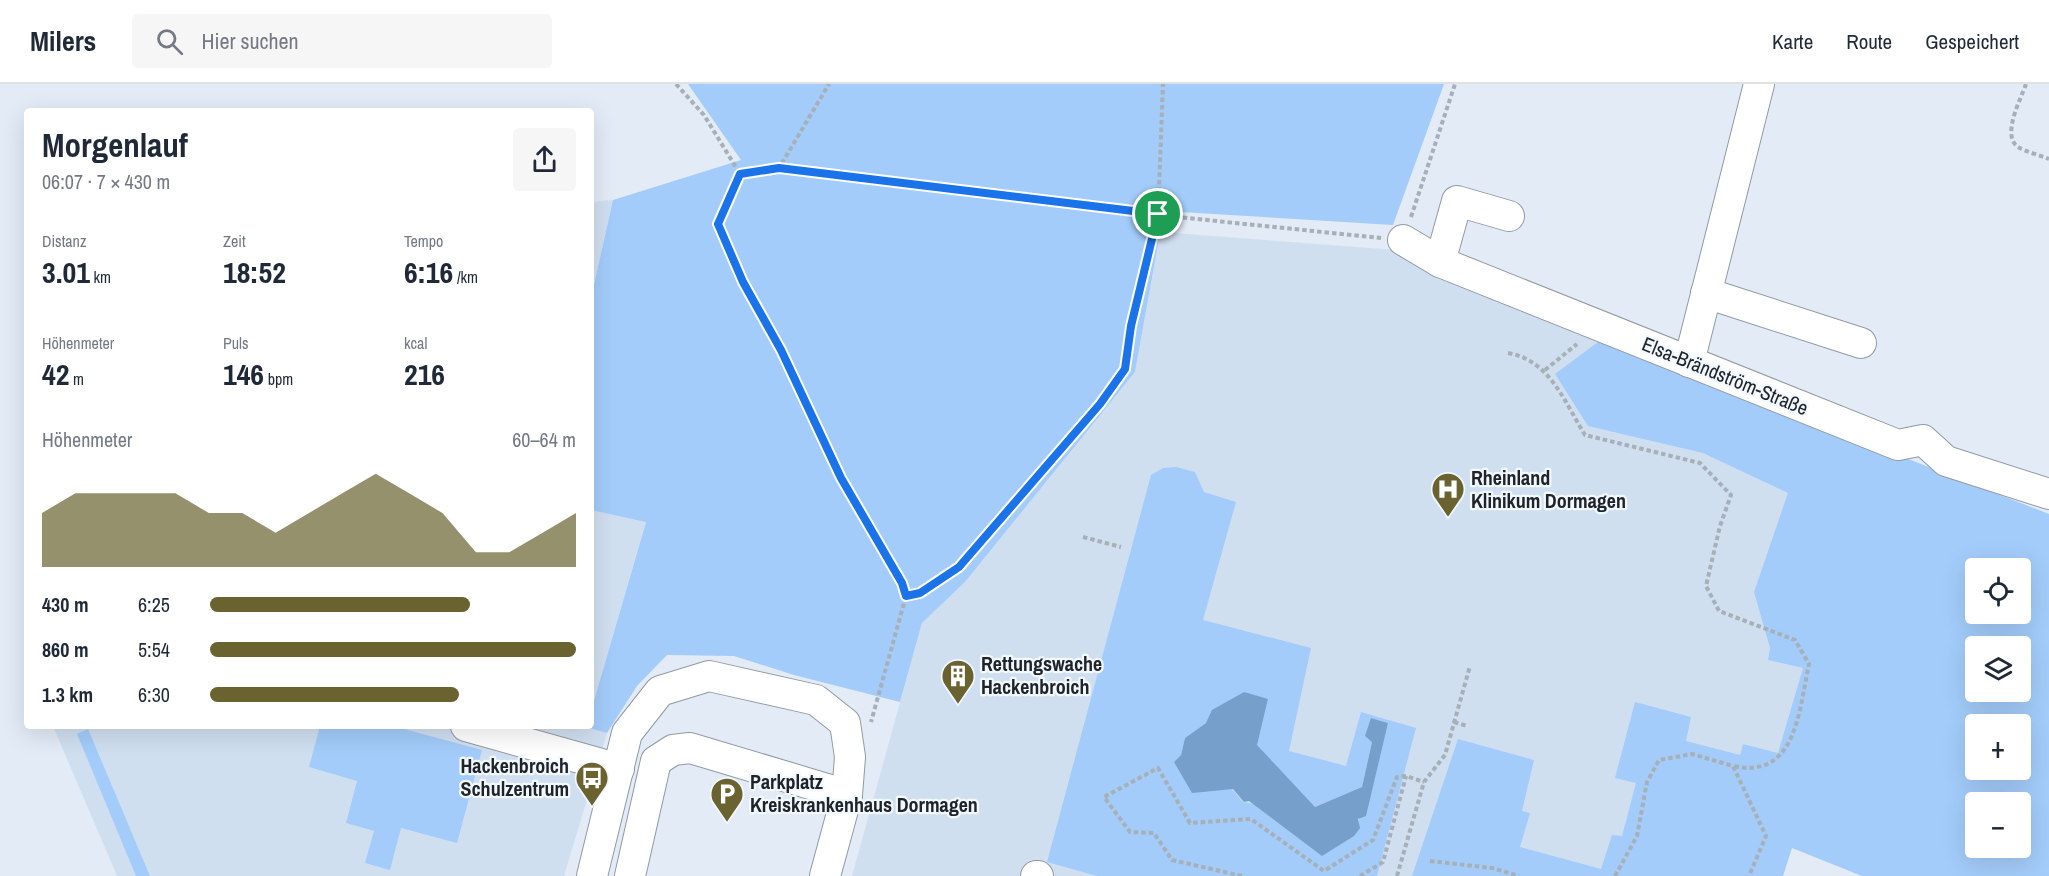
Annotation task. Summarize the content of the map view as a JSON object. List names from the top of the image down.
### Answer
{
  "streets": {
    "street": ["Elsa-Brändström-Straße"]
  },
  "places": {
    "hospital": ["Rheinland Klinikum Dormagen"],
    "building": ["Rettungswache Hackenbroich"],
    "bus stop": ["Hackenbroich Schulzentrum"],
    "parking": ["Parkplatz Kreiskrankenhaus Dormagen"]
  },
  "page": {
    "header": "Milers",
    "search": "Hier suchen",
    "nav": ["Karte", "Route", "Gespeichert"],
    "heading": ["Morgenlauf", "06:07 · 7 × 430 m"],
    "stats": [
      ["Distanz", "3.01 km"],
      ["Zeit", "18:52"],
      ["Tempo", "6:16 /km"],
      ["Höhenmeter", "42 m"],
      ["Puls", "146 bpm"],
      ["kcal", "216"]
    ],
    "chart": ["Höhenmeter", "60–64 m"],
    "map_buttons": ["+", "−"],
    "list": [
      {
        "name": "430 m",
        "note": "6:25"
      },
      {
        "name": "860 m",
        "note": "5:54"
      },
      {
        "name": "1.3 km",
        "note": "6:30"
      }
    ]
  }
}
